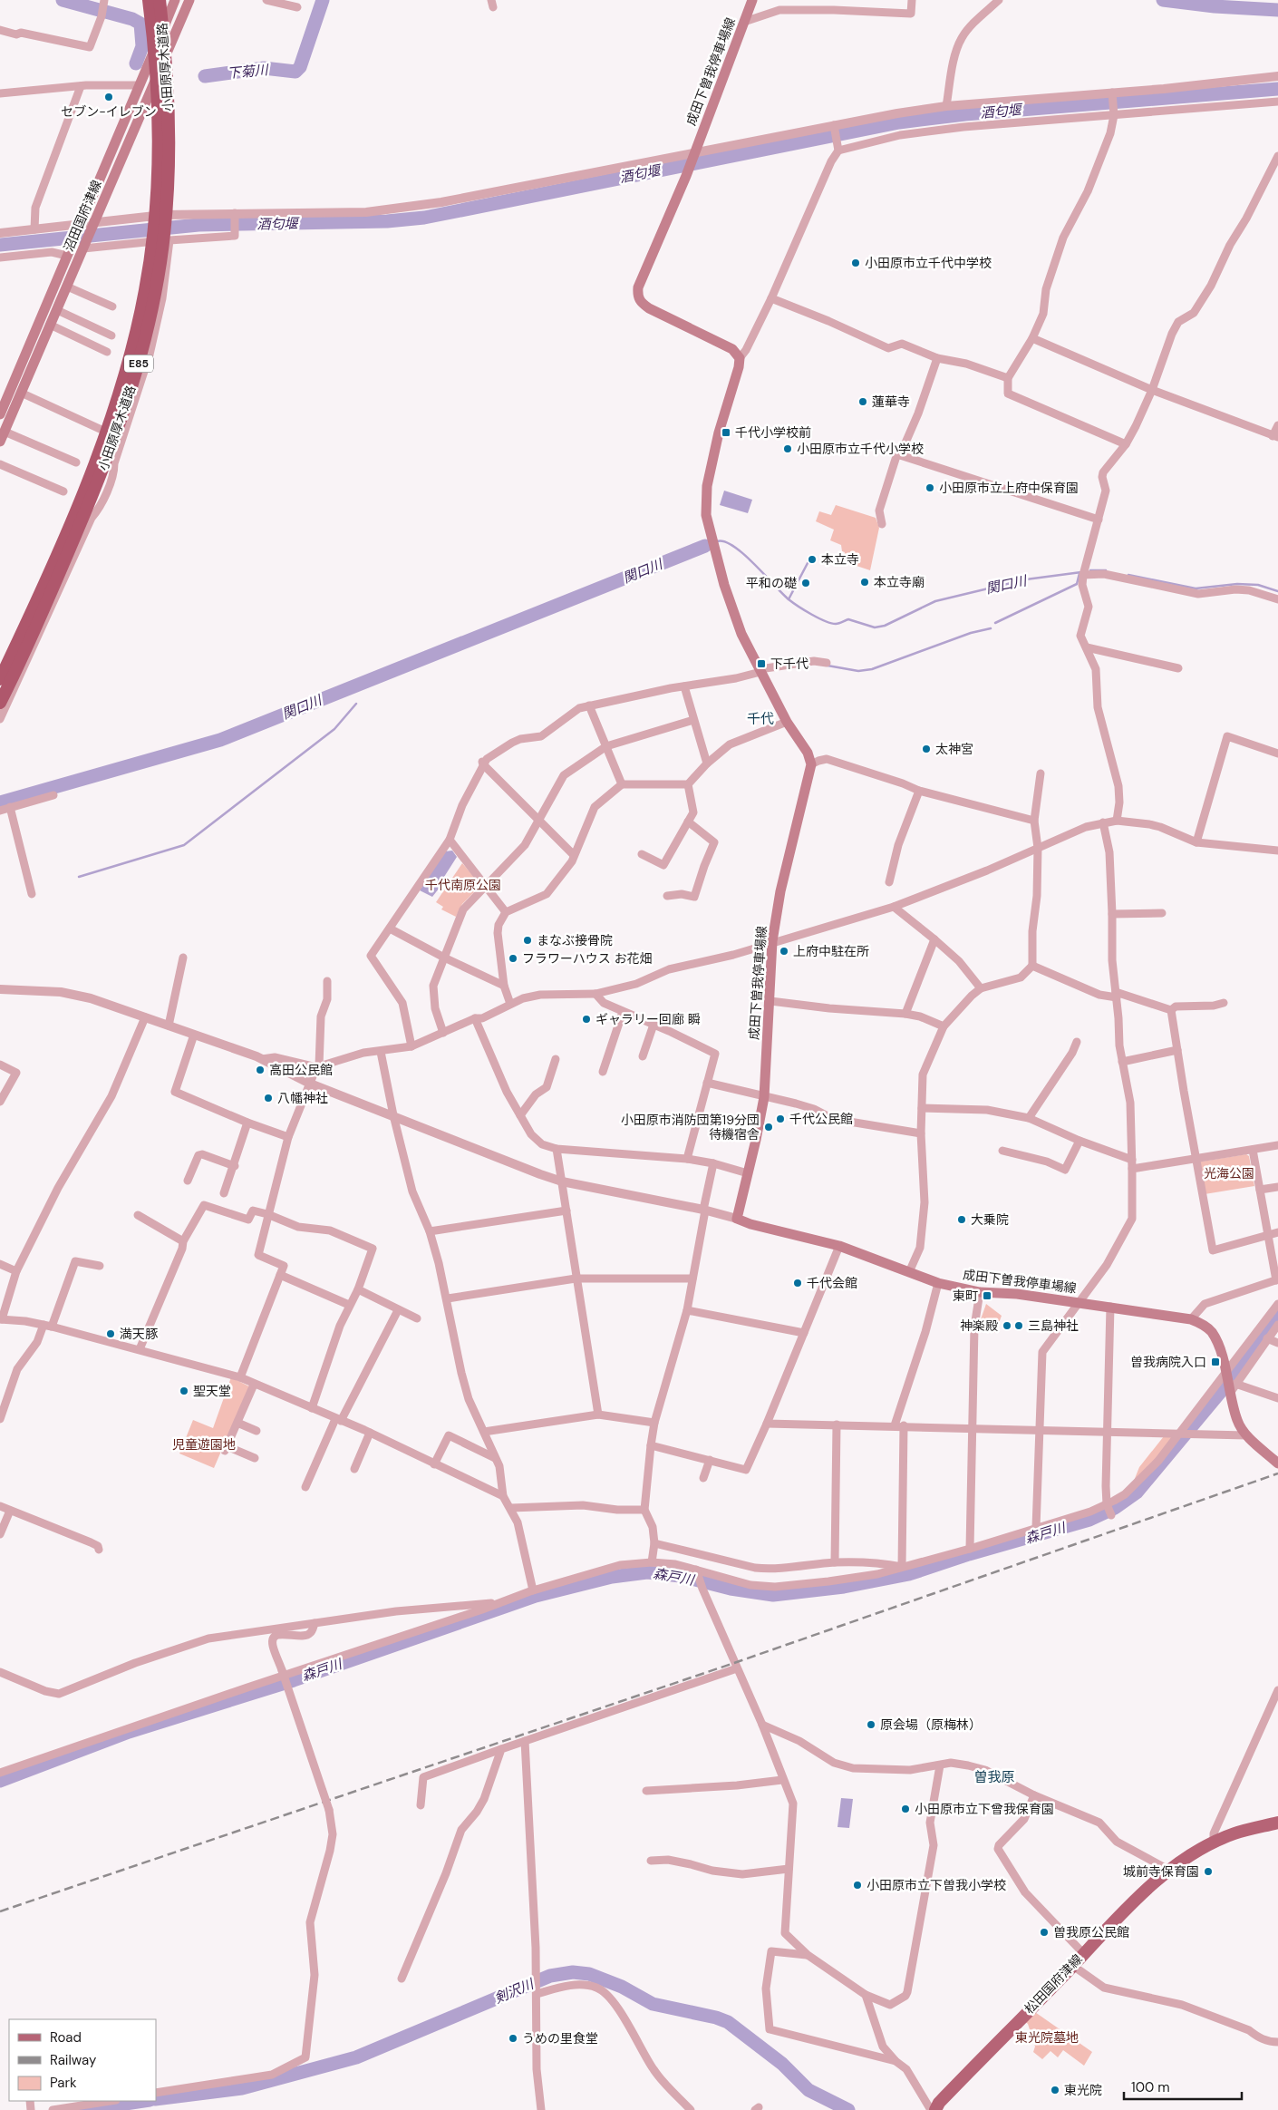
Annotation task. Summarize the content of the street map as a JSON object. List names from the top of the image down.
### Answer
{
  "streets": {
    "highway": ["小田原厚木道路", "E85"],
    "main road": ["成田下曽我停車場線", "沼田国府津線", "松田国府津線"]
  },
  "districts": ["千代", "曽我原"],
  "water": [
    "下菊川",
    "酒匂堰",
    "関口川",
    "森戸川",
    "剣沢川"
  ],
  "parks": [
    "千代南原公園",
    "光海公園",
    "児童遊園地",
    "東光院墓地"
  ],
  "places": {
    "other": [
      "セブン-イレブン",
      "小田原市立千代中学校",
      "蓮華寺",
      "小田原市立千代小学校",
      "小田原市立上府中保育園",
      "本立寺",
      "本立寺廟",
      "平和の礎",
      "太神宮",
      "まなぶ接骨院",
      "上府中駐在所",
      "フラワーハウス お花畑",
      "ギャラリー回廊 瞬",
      "高田公民館",
      "八幡神社",
      "千代公民館",
      "小田原市消防団第19分団 待機宿舎",
      "大乗院",
      "千代会館",
      "神楽殿",
      "三島神社",
      "満天豚",
      "聖天堂",
      "原会場（原梅林）",
      "小田原市立下曾我保育園",
      "城前寺保育園",
      "小田原市立下曽我小学校",
      "曽我原公民館",
      "うめの里食堂",
      "東光院"
    ],
    "transit": [
      "千代小学校前",
      "下千代",
      "東町",
      "曽我病院入口"
    ]
  },
  "legend": ["Road", "Railway", "Park"],
  "scale_bar": "100 m"
}
